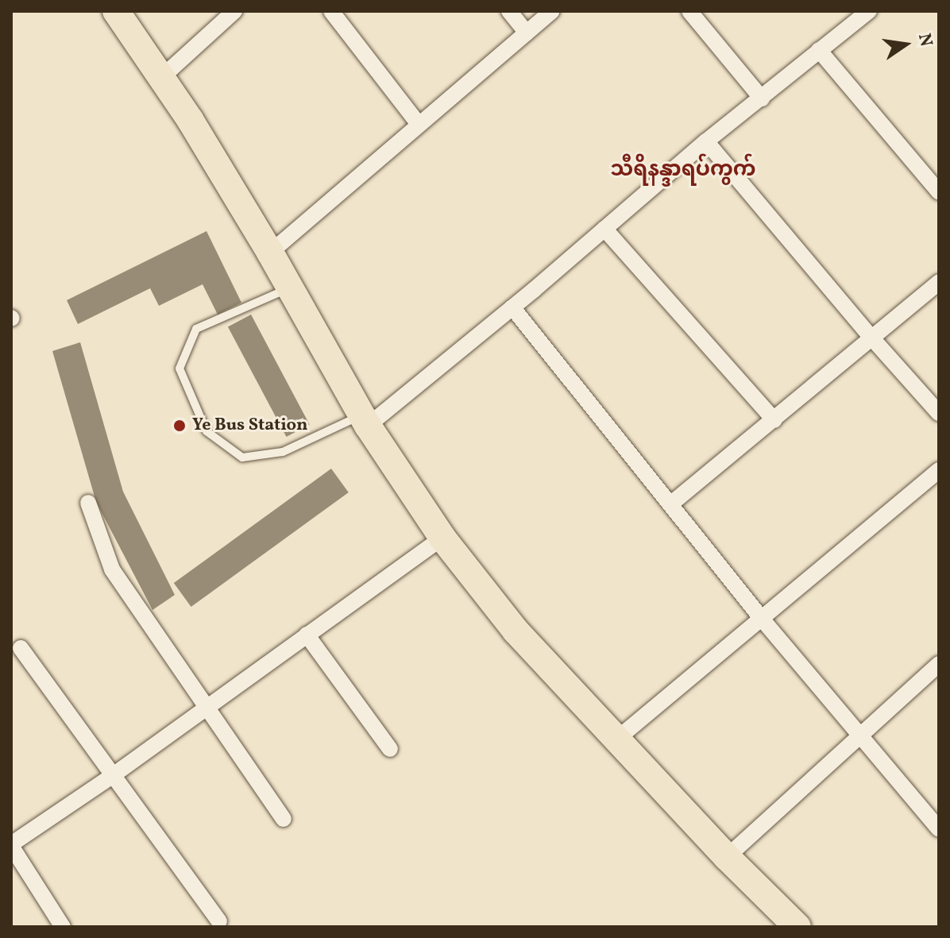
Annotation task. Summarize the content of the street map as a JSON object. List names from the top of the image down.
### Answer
{
  "districts": ["သီရိနန္ဒာရပ်ကွက်"],
  "places": ["Ye Bus Station"],
  "north": "right"
}
